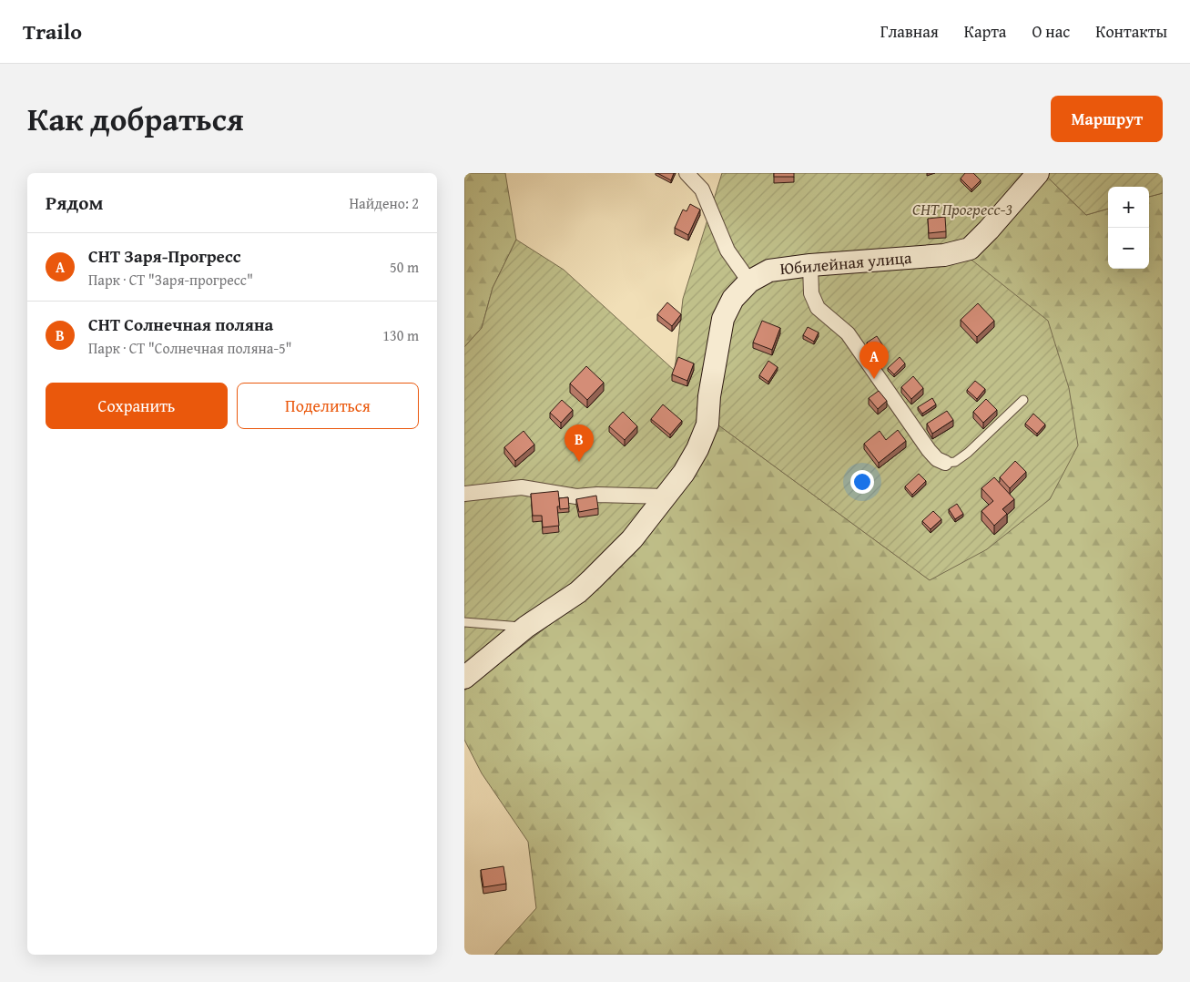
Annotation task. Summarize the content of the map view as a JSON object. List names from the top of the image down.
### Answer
{
  "streets": {
    "street": ["Юбилейная улица"]
  },
  "parks": ["СНТ Прогресс-3"],
  "page": {
    "header": "Trailo",
    "nav": [
      "Главная",
      "Карта",
      "О нас",
      "Контакты"
    ],
    "title": "Как добраться",
    "buttons": [
      "Маршрут",
      ["Сохранить", "Поделиться"]
    ],
    "heading": ["Рядом", "Найдено: 2"],
    "map_buttons": ["+", "−"],
    "list": [
      {
        "mark": "A",
        "name": "СНТ Заря-Прогресс",
        "note": "Парк · СТ \"Заря-прогресс\"",
        "value": "50 m"
      },
      {
        "mark": "B",
        "name": "СНТ Солнечная поляна",
        "note": "Парк · СТ \"Солнечная поляна-5\"",
        "value": "130 m"
      }
    ],
    "pins": ["A", "B"]
  }
}
